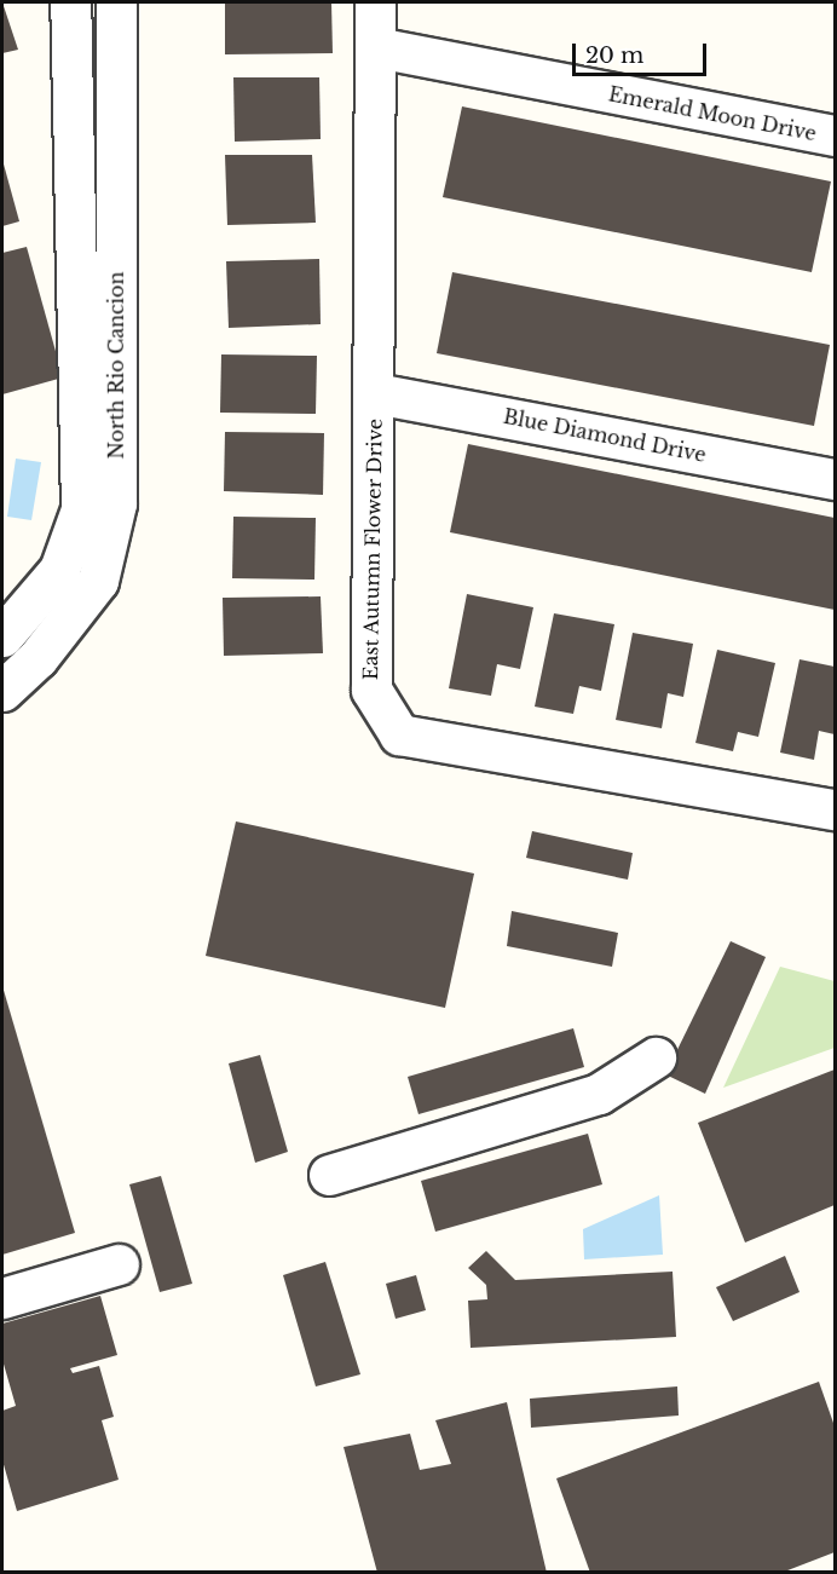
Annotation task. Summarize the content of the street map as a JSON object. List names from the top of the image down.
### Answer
{
  "streets": {
    "street": [
      "Emerald Moon Drive",
      "North Rio Cancion",
      "Blue Diamond Drive",
      "East Autumn Flower Drive"
    ]
  },
  "crossings": [
    ["Emerald Moon Drive", "East Autumn Flower Drive"],
    ["Blue Diamond Drive", "East Autumn Flower Drive"]
  ],
  "scale_bar": "20 m"
}
